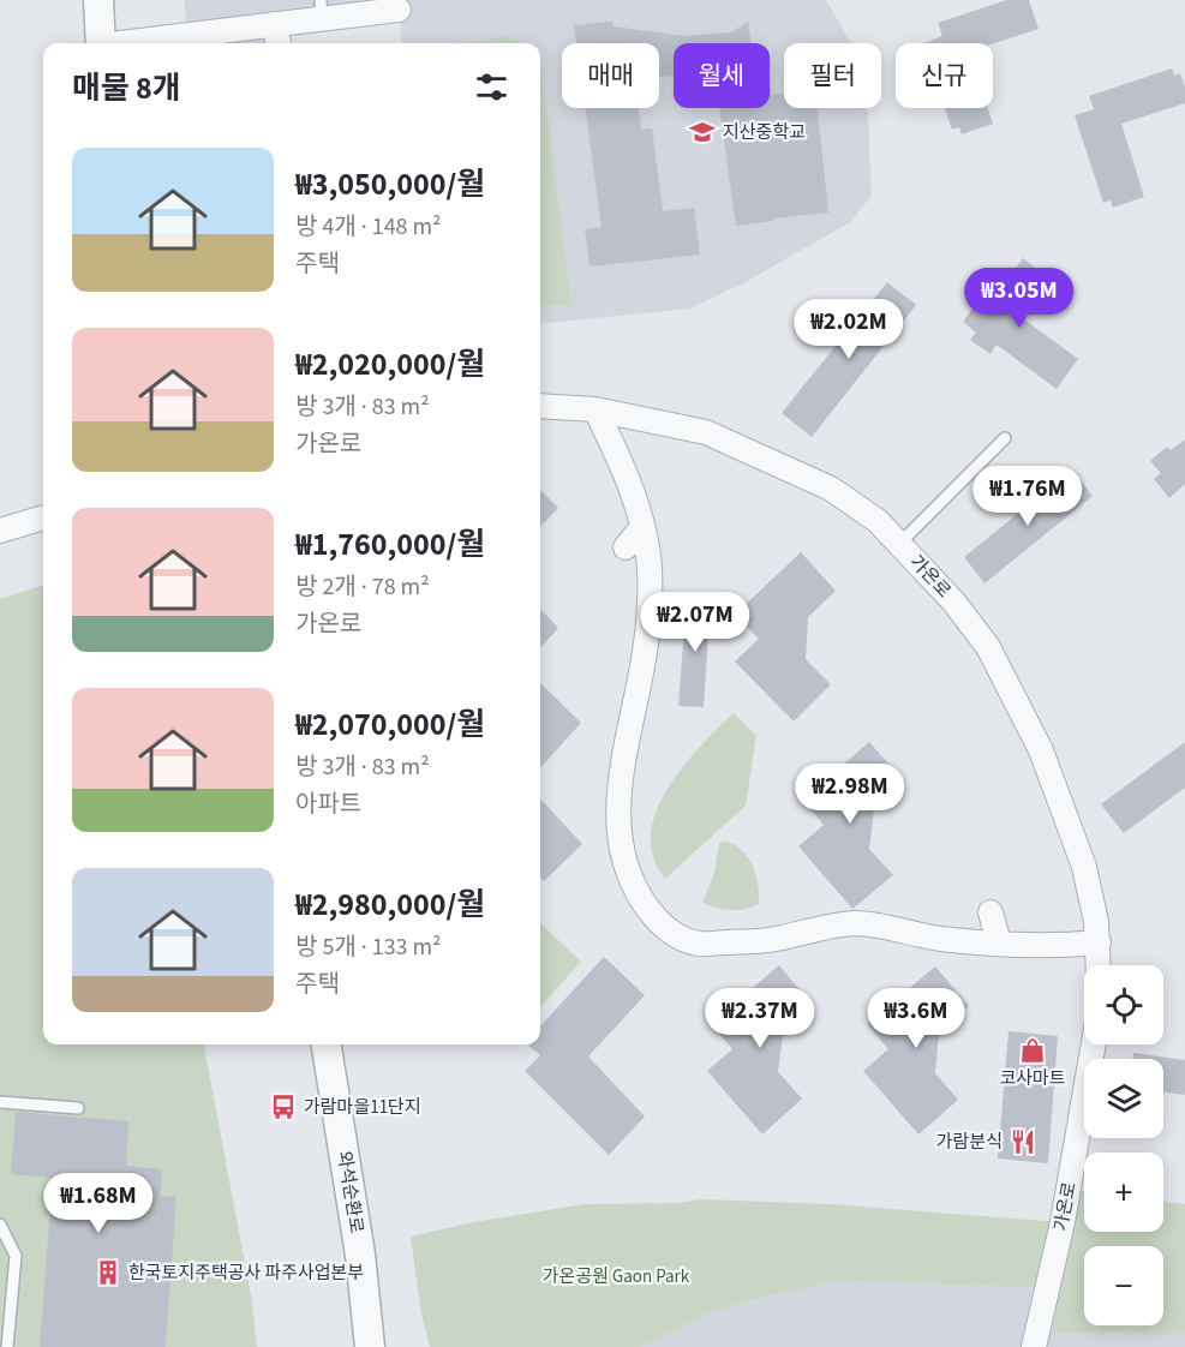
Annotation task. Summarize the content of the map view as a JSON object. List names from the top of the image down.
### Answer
{
  "streets": {
    "street": ["가온로", "와석순환로"]
  },
  "parks": ["가온공원 Gaon Park"],
  "places": {
    "school or university": ["지산중학교"],
    "shop": ["코사마트"],
    "bus stop": ["가람마을11단지"],
    "restaurant": ["가람분식"],
    "building": ["한국토지주택공사 파주사업본부"]
  },
  "page": {
    "chip": [
      "매매",
      "월세",
      "필터",
      "신규"
    ],
    "heading": "매물 8개",
    "list": [
      {
        "name": "₩3,050,000/월",
        "note": "방 4개 · 148 m² · 주택"
      },
      {
        "name": "₩2,020,000/월",
        "note": "방 3개 · 83 m² · 가온로"
      },
      {
        "name": "₩1,760,000/월",
        "note": "방 2개 · 78 m² · 가온로"
      },
      {
        "name": "₩2,070,000/월",
        "note": "방 3개 · 83 m² · 아파트"
      },
      {
        "name": "₩2,980,000/월",
        "note": "방 5개 · 133 m² · 주택"
      }
    ],
    "price": [
      "₩3.05M",
      "₩2.02M",
      "₩1.76M",
      "₩2.07M",
      "₩2.98M",
      "₩2.37M",
      "₩3.6M",
      "₩1.68M"
    ],
    "map_buttons": ["+", "−"]
  }
}
